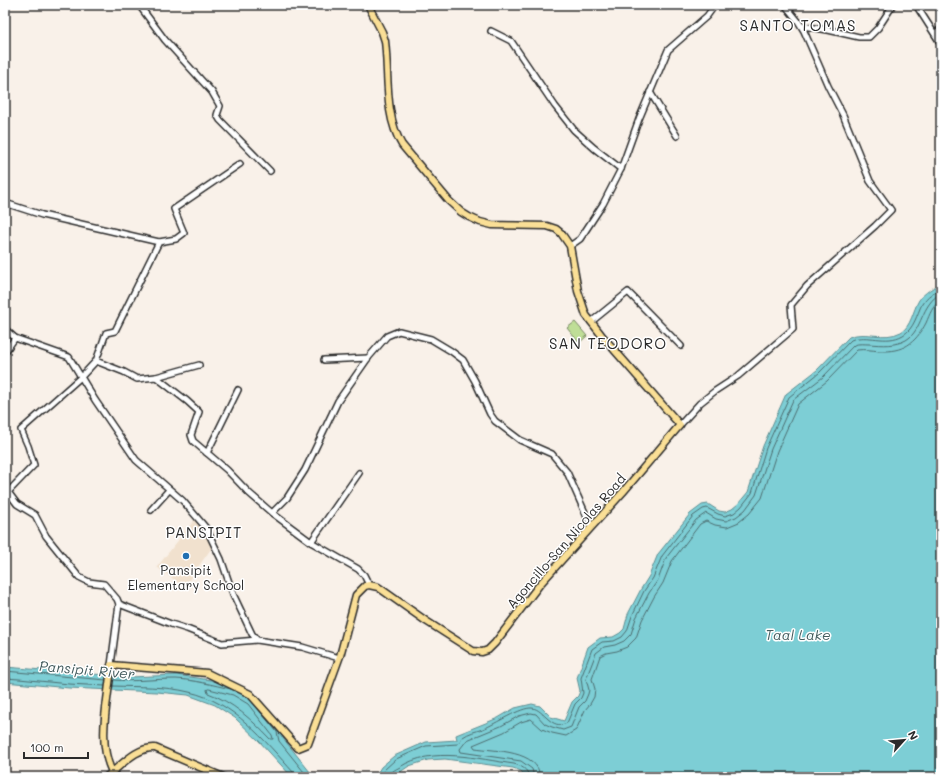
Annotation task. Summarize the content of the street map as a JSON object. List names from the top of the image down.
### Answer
{
  "streets": {
    "main road": ["Agoncillo-San Nicolas Road"]
  },
  "districts": ["SANTO TOMAS", "SAN TEODORO", "PANSIPIT"],
  "water": ["Taal Lake", "Pansipit River"],
  "places": ["Pansipit Elementary School"],
  "scale_bar": "100 m",
  "north": "top right"
}
